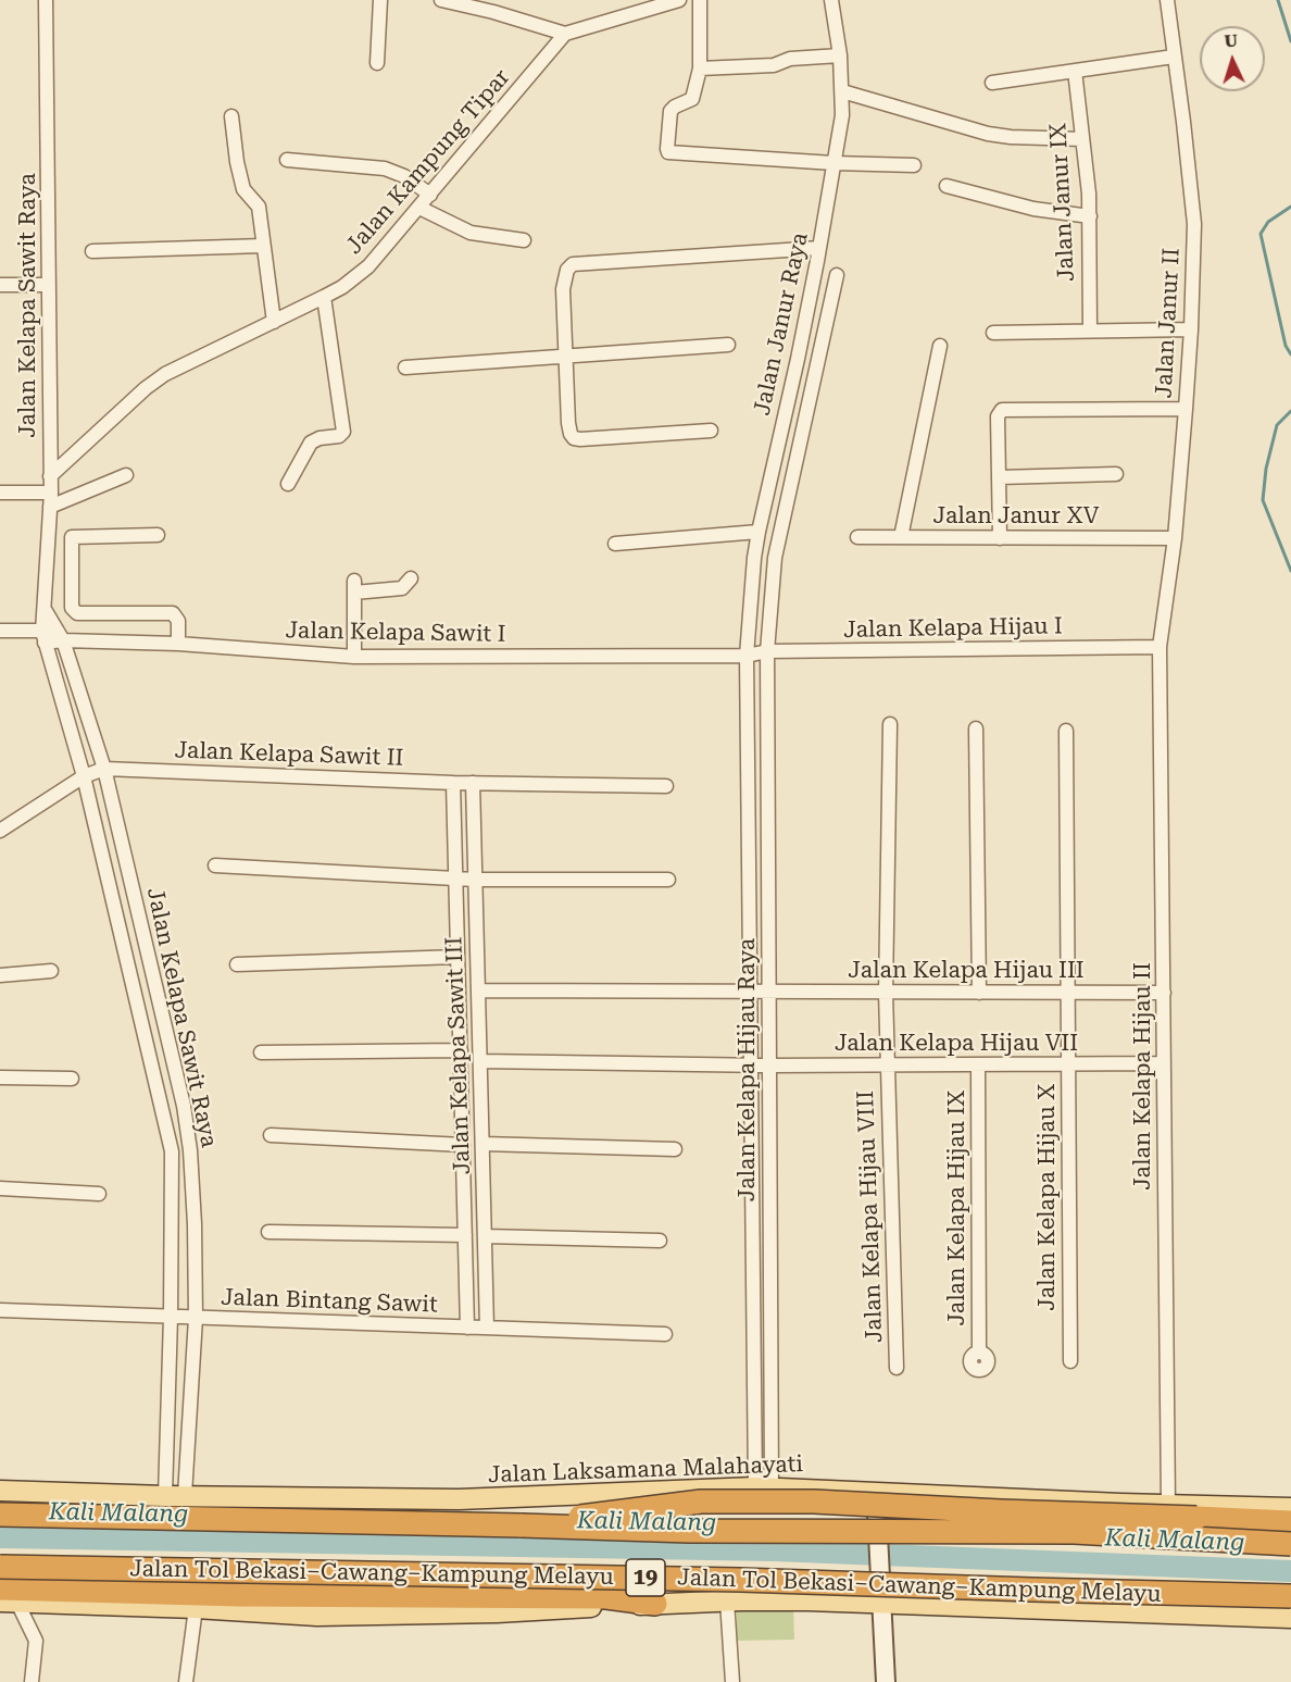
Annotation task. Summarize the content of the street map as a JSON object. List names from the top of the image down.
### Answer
{
  "streets": {
    "highway": ["Jalan Tol Bekasi–Cawang–Kampung Melayu", "19"],
    "main road": ["Jalan Laksamana Malahayati"],
    "street": [
      "Jalan Kampung Tipar",
      "Jalan Janur IX",
      "Jalan Kelapa Sawit Raya",
      "Jalan Janur II",
      "Jalan Janur Raya",
      "Jalan Janur XV",
      "Jalan Kelapa Hijau I",
      "Jalan Kelapa Sawit I",
      "Jalan Kelapa Sawit II",
      "Jalan Kelapa Hijau III",
      "Jalan Kelapa Hijau VII",
      "Jalan Kelapa Sawit III",
      "Jalan Kelapa Hijau Raya",
      "Jalan Kelapa Hijau II",
      "Jalan Kelapa Hijau X",
      "Jalan Kelapa Hijau IX",
      "Jalan Kelapa Hijau VIII",
      "Jalan Bintang Sawit"
    ]
  },
  "crossings": [
    ["Jalan Kampung Tipar", "Jalan Kelapa Sawit Raya"],
    ["Jalan Kelapa Sawit Raya", "Jalan Kelapa Sawit I"],
    ["Jalan Kelapa Sawit Raya", "Jalan Kelapa Sawit II"],
    ["Jalan Kelapa Sawit Raya", "Jalan Bintang Sawit"],
    ["Jalan Kelapa Sawit Raya", "Jalan Laksamana Malahayati"],
    ["Jalan Janur II", "Jalan Janur XV"],
    ["Jalan Janur II", "Jalan Kelapa Hijau I"],
    ["Jalan Janur II", "Jalan Kelapa Hijau II"],
    ["Jalan Janur Raya", "Jalan Kelapa Hijau I"],
    ["Jalan Janur Raya", "Jalan Kelapa Sawit I"],
    ["Jalan Janur Raya", "Jalan Kelapa Hijau Raya"],
    ["Jalan Kelapa Hijau I", "Jalan Kelapa Sawit I"],
    ["Jalan Kelapa Hijau I", "Jalan Kelapa Hijau Raya"],
    ["Jalan Kelapa Hijau I", "Jalan Kelapa Hijau II"],
    ["Jalan Kelapa Sawit I", "Jalan Kelapa Hijau Raya"],
    ["Jalan Kelapa Sawit II", "Jalan Kelapa Sawit III"],
    ["Jalan Kelapa Hijau III", "Jalan Kelapa Sawit III"],
    ["Jalan Kelapa Hijau III", "Jalan Kelapa Hijau Raya"],
    ["Jalan Kelapa Hijau III", "Jalan Kelapa Hijau II"],
    ["Jalan Kelapa Hijau III", "Jalan Kelapa Hijau X"],
    ["Jalan Kelapa Hijau III", "Jalan Kelapa Hijau VIII"],
    ["Jalan Kelapa Hijau VII", "Jalan Kelapa Sawit III"],
    ["Jalan Kelapa Hijau VII", "Jalan Kelapa Hijau Raya"],
    ["Jalan Kelapa Hijau VII", "Jalan Kelapa Hijau II"],
    ["Jalan Kelapa Hijau VII", "Jalan Kelapa Hijau X"],
    ["Jalan Kelapa Hijau VII", "Jalan Kelapa Hijau IX"],
    ["Jalan Kelapa Hijau VII", "Jalan Kelapa Hijau VIII"],
    ["Jalan Kelapa Sawit III", "Jalan Bintang Sawit"],
    ["Jalan Kelapa Hijau Raya", "Jalan Laksamana Malahayati"],
    ["Jalan Kelapa Hijau II", "Jalan Laksamana Malahayati"]
  ],
  "water": ["Kali Malang"],
  "north": "top"
}
